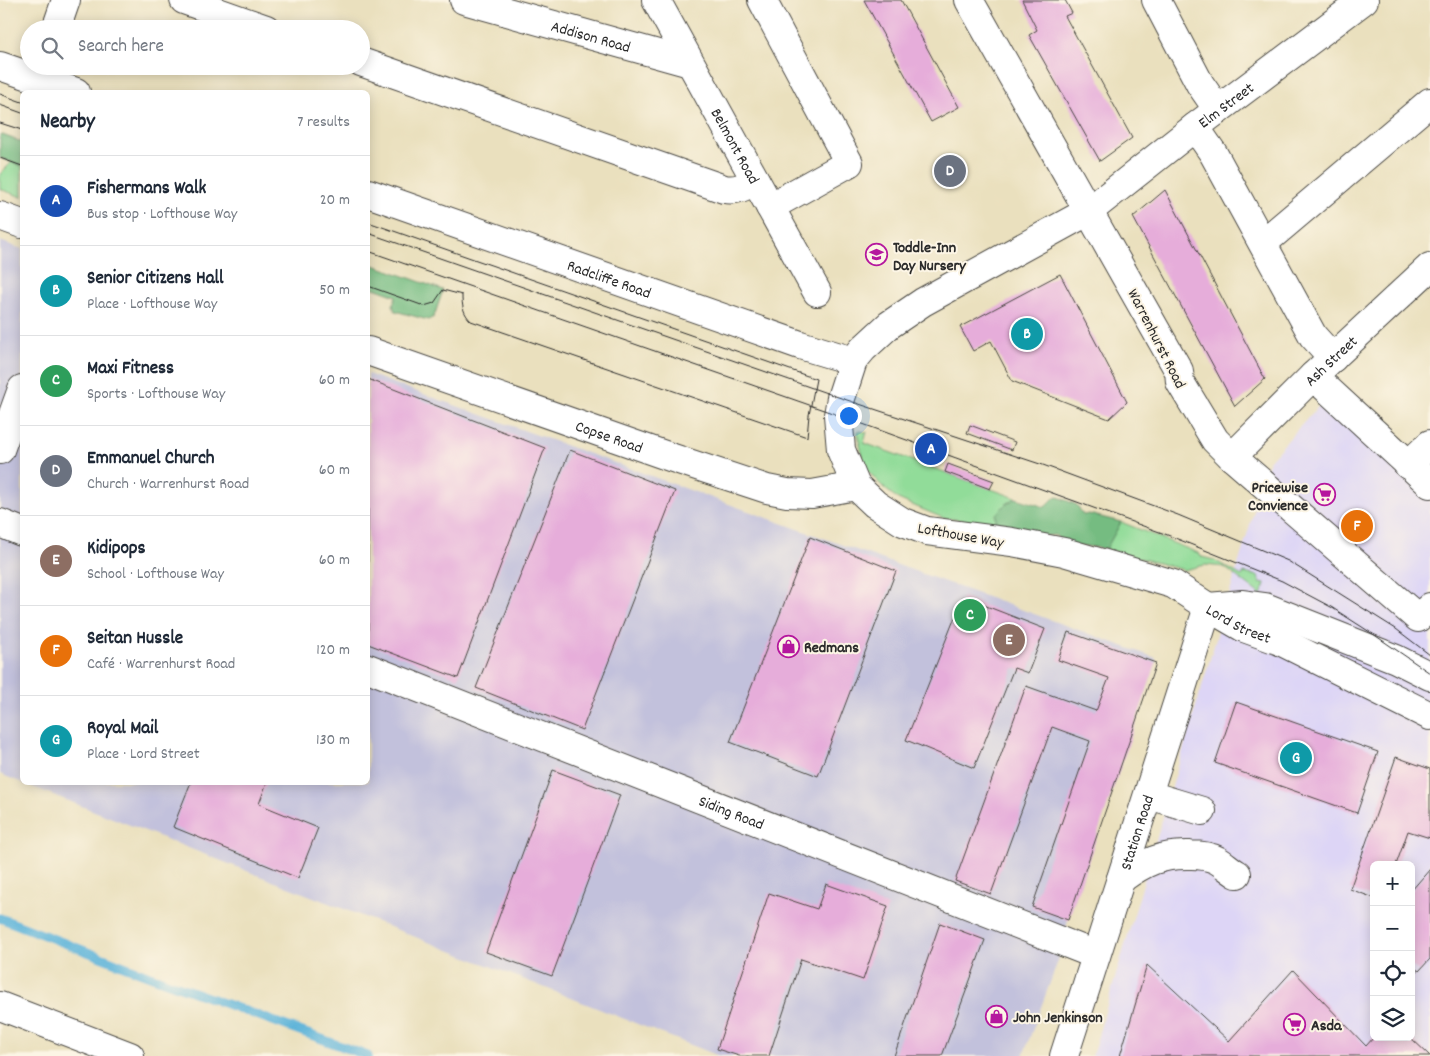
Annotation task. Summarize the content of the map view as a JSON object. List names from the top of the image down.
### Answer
{
  "streets": {
    "main road": [
      "Addison Road",
      "Elm Street",
      "Belmont Road",
      "Radcliffe Road",
      "Warrenhurst Road",
      "Ash Street",
      "Copse Road",
      "Lofthouse Way",
      "Lord Street",
      "Siding Road",
      "Station Road"
    ]
  },
  "crossings": [
    ["Addison Road", "Belmont Road"],
    ["Elm Street", "Warrenhurst Road"],
    ["Elm Street", "Lofthouse Way"],
    ["Radcliffe Road", "Lofthouse Way"],
    ["Warrenhurst Road", "Ash Street"],
    ["Warrenhurst Road", "Lofthouse Way"],
    ["Copse Road", "Lofthouse Way"],
    ["Lofthouse Way", "Lord Street"],
    ["Lofthouse Way", "Station Road"],
    ["Lord Street", "Station Road"],
    ["Siding Road", "Station Road"]
  ],
  "places": {
    "school or university": ["Toddle-Inn Day Nursery"],
    "supermarket": ["Pricewise Convience", "Asda"],
    "shop": ["Redmans", "John Jenkinson"]
  },
  "page": {
    "search": "Search here",
    "heading": ["Nearby", "7 results"],
    "pins": [
      "D",
      "B",
      "A",
      "F",
      "C",
      "E",
      "G"
    ],
    "list": [
      {
        "mark": "A",
        "name": "Fishermans Walk",
        "note": "Bus stop · Lofthouse Way",
        "value": "20 m"
      },
      {
        "mark": "B",
        "name": "Senior Citizens Hall",
        "note": "Place · Lofthouse Way",
        "value": "50 m"
      },
      {
        "mark": "C",
        "name": "Maxi Fitness",
        "note": "Sports · Lofthouse Way",
        "value": "60 m"
      },
      {
        "mark": "D",
        "name": "Emmanuel Church",
        "note": "Church · Warrenhurst Road",
        "value": "60 m"
      },
      {
        "mark": "E",
        "name": "Kidipops",
        "note": "School · Lofthouse Way",
        "value": "60 m"
      },
      {
        "mark": "F",
        "name": "Seitan Hussle",
        "note": "Café · Warrenhurst Road",
        "value": "120 m"
      },
      {
        "mark": "G",
        "name": "Royal Mail",
        "note": "Place · Lord Street",
        "value": "130 m"
      }
    ],
    "map_buttons": ["+", "−"]
  }
}
